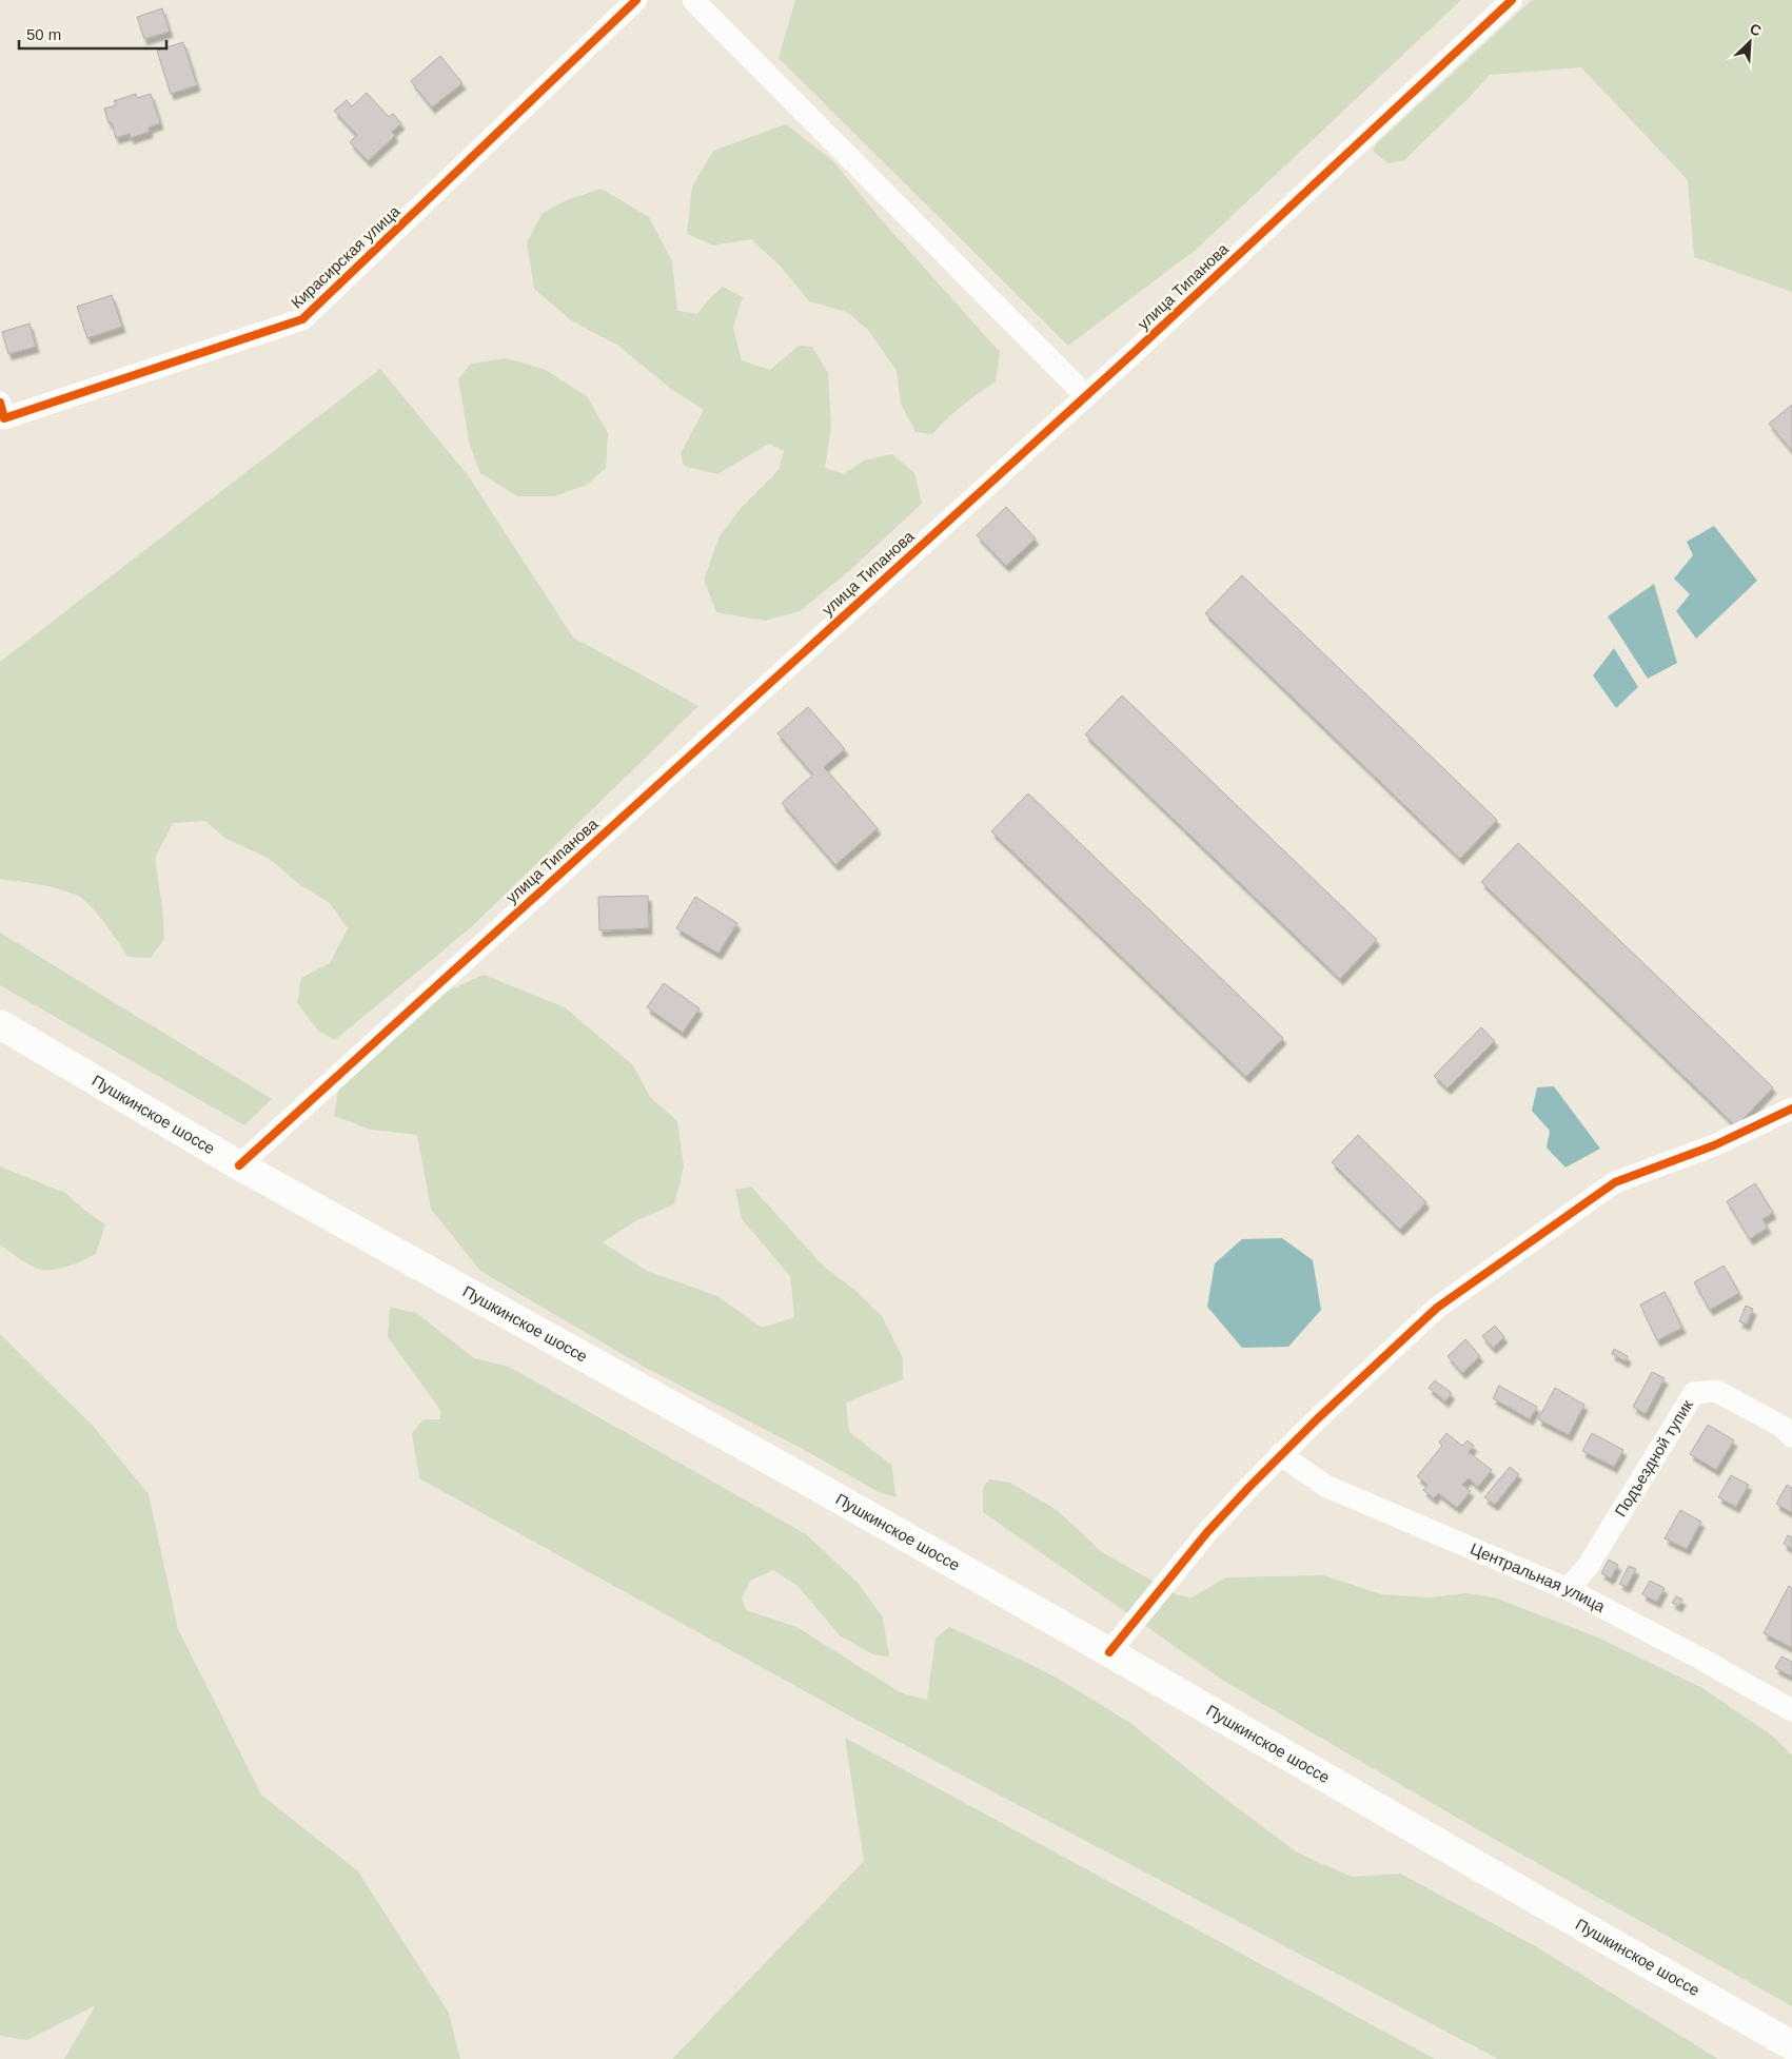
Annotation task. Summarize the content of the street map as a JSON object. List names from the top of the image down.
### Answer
{
  "streets": {
    "main road": ["Пушкинское шоссе"],
    "street": [
      "Кирасирская улица",
      "улица Типанова",
      "Подъездной тупик",
      "Центральная улица"
    ]
  },
  "crossings": [
    ["улица Типанова", "Пушкинское шоссе"],
    ["Подъездной тупик", "Центральная улица"]
  ],
  "scale_bar": "50 m",
  "north": "top right"
}
